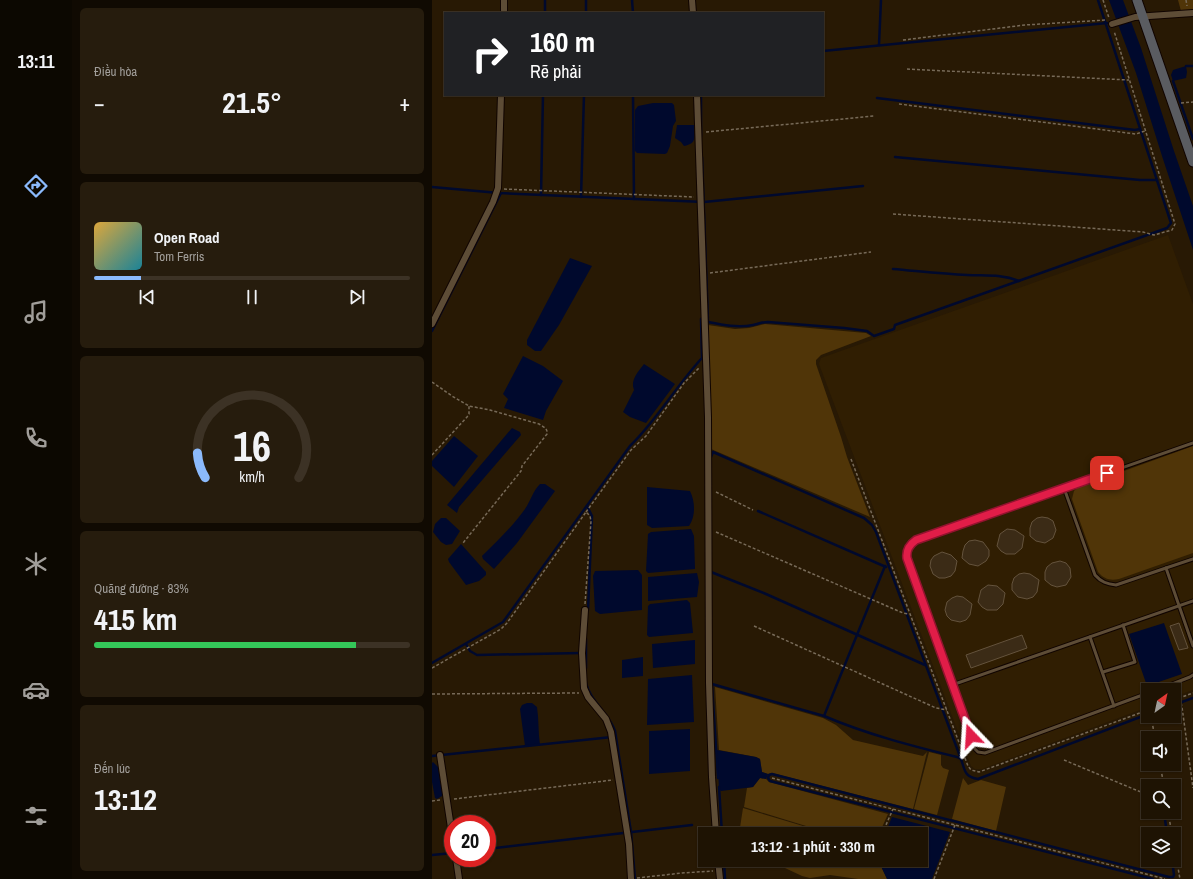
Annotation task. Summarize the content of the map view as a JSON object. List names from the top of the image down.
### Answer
{
  "north": "top right",
  "page": {
    "tabs": "13:11",
    "tile": [
      "Điều hòa",
      ["Quãng đường · 83%", "415 km"],
      ["Đến lúc", "13:12"]
    ],
    "turn": ["160 m", "Rẽ phải"],
    "heat": ["−", "21.5°", "+"],
    "song": ["Open Road", "Tom Ferris"],
    "limit": "20",
    "trip": "13:12 · 1 phút · 330 m",
    "gauge": ["16", "km/h"]
  }
}
